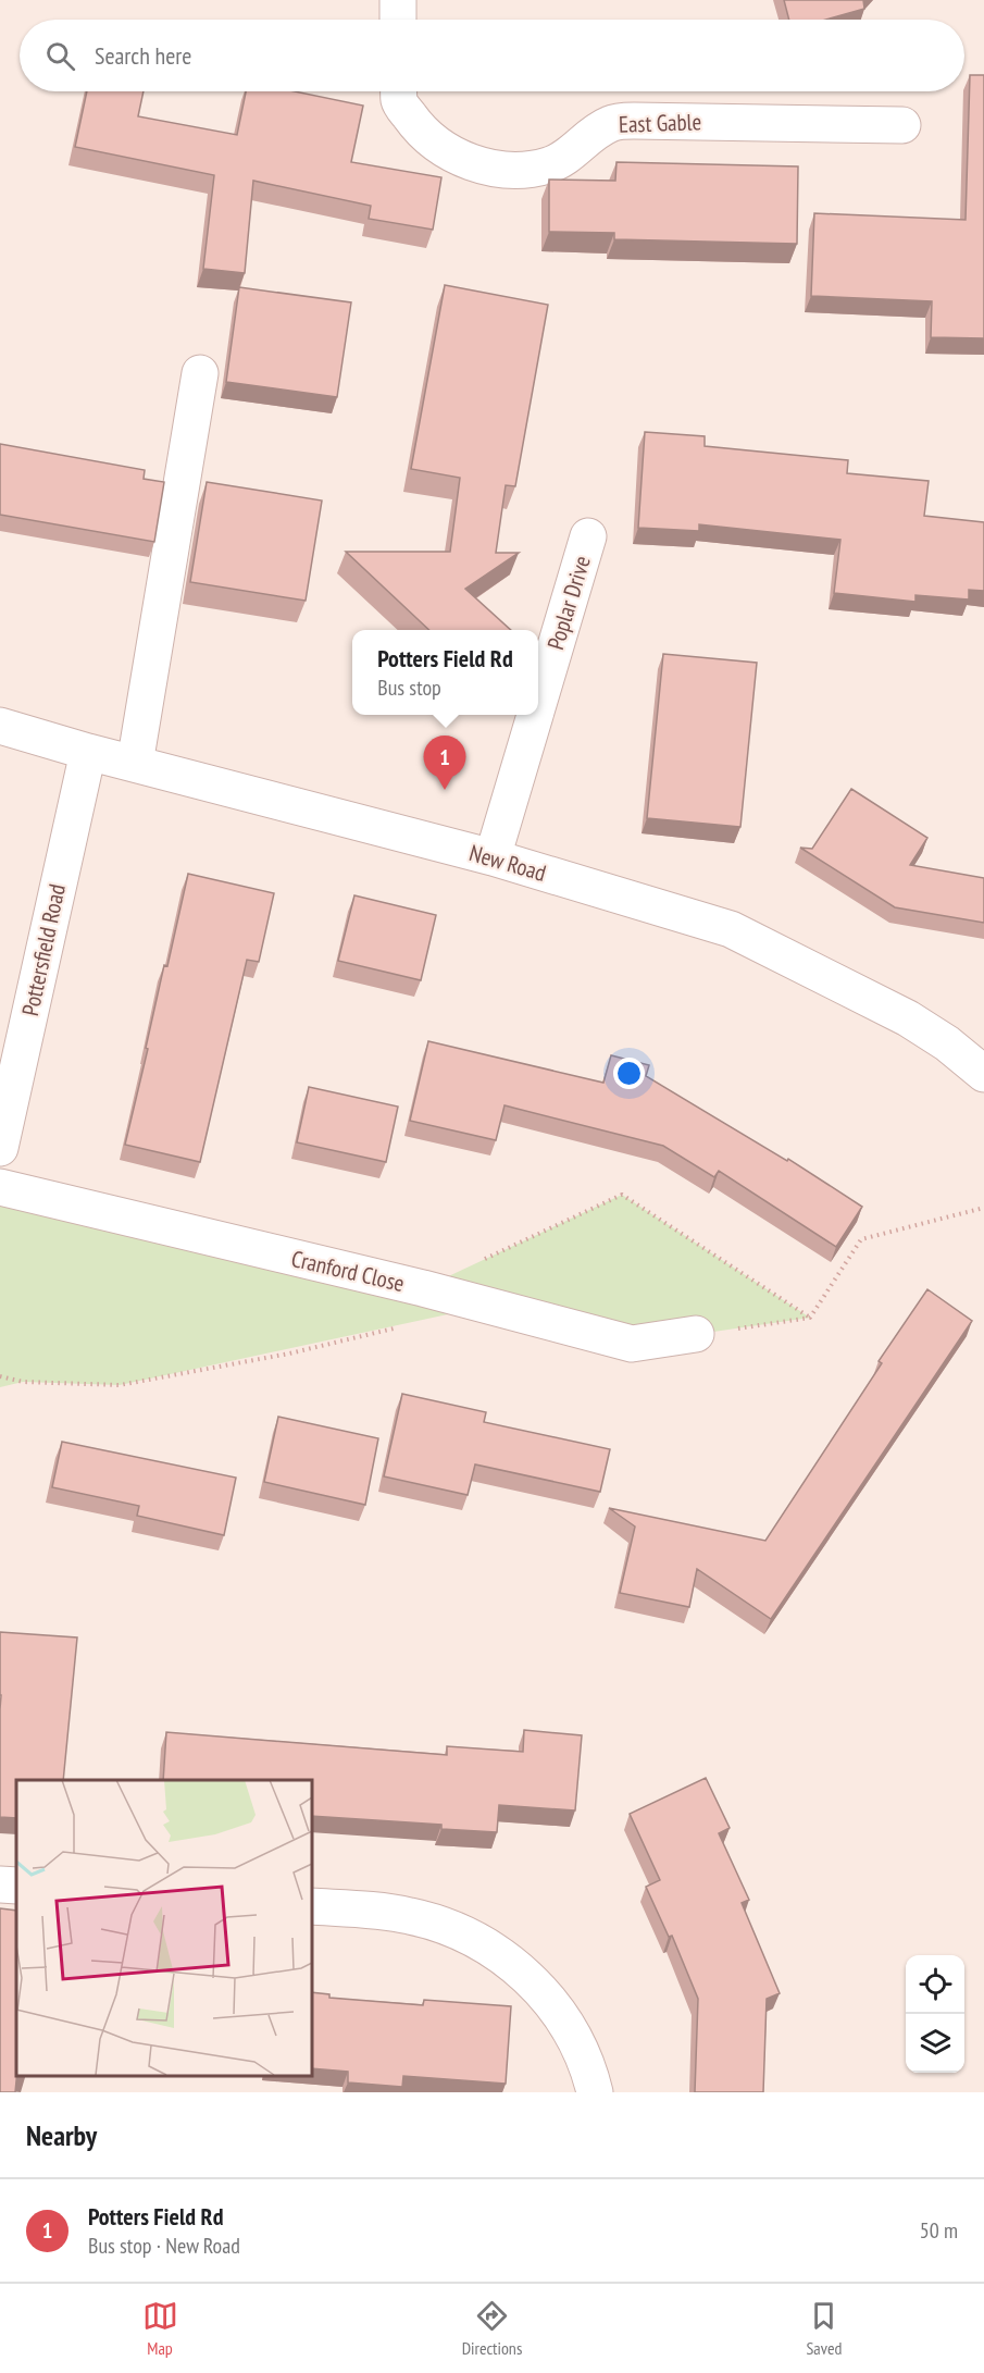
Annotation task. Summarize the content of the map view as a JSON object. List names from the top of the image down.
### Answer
{
  "streets": {
    "street": [
      "East Gable",
      "Poplar Drive",
      "New Road",
      "Pottersfield Road",
      "Cranford Close"
    ]
  },
  "crossings": [
    ["Poplar Drive", "New Road"],
    ["New Road", "Pottersfield Road"]
  ],
  "page": {
    "search": "Search here",
    "popup": ["Potters Field Rd", "Bus stop"],
    "pins": "1",
    "heading": "Nearby",
    "list": [
      {
        "mark": "1",
        "name": "Potters Field Rd",
        "note": "Bus stop · New Road",
        "value": "50 m"
      }
    ],
    "nav": ["Map", "Directions", "Saved"]
  }
}
